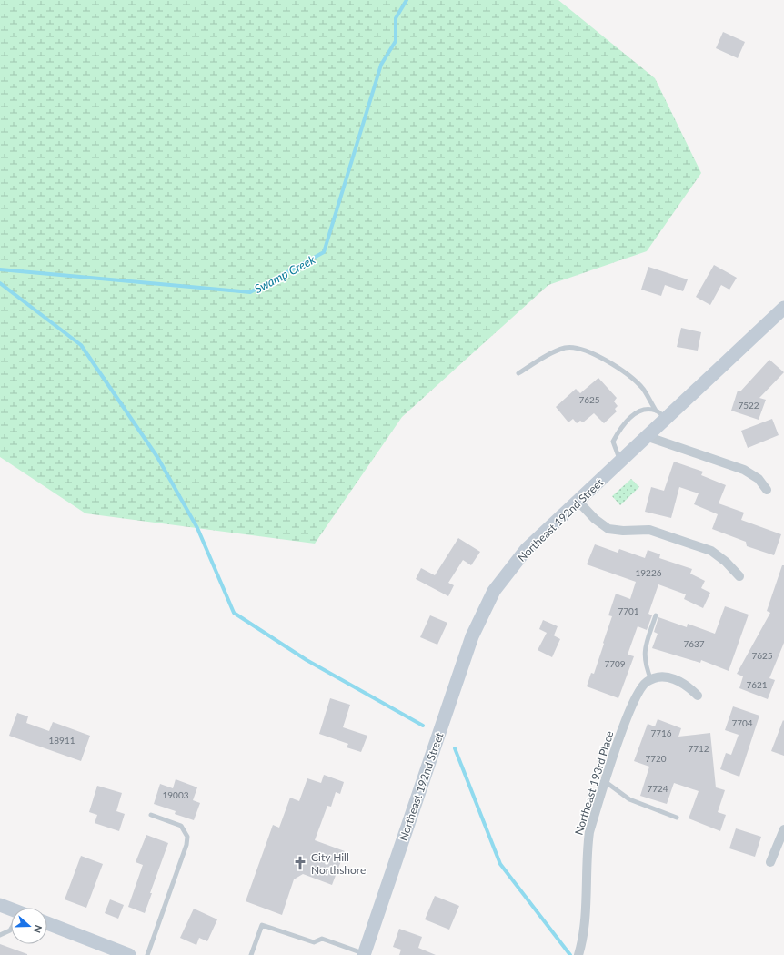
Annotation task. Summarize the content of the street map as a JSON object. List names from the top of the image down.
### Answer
{
  "streets": {
    "street": ["Northeast 192nd Street", "Northeast 193rd Place"]
  },
  "water": ["Swamp Creek"],
  "places": {
    "church": ["City Hill Northshore"]
  },
  "house_numbers": [
    "7625",
    "7522",
    "19226",
    "7701",
    "7637",
    "7625",
    "7709",
    "7621",
    "7704",
    "7716",
    "18911",
    "7712",
    "7720",
    "7724",
    "19003"
  ],
  "north": "right"
}
